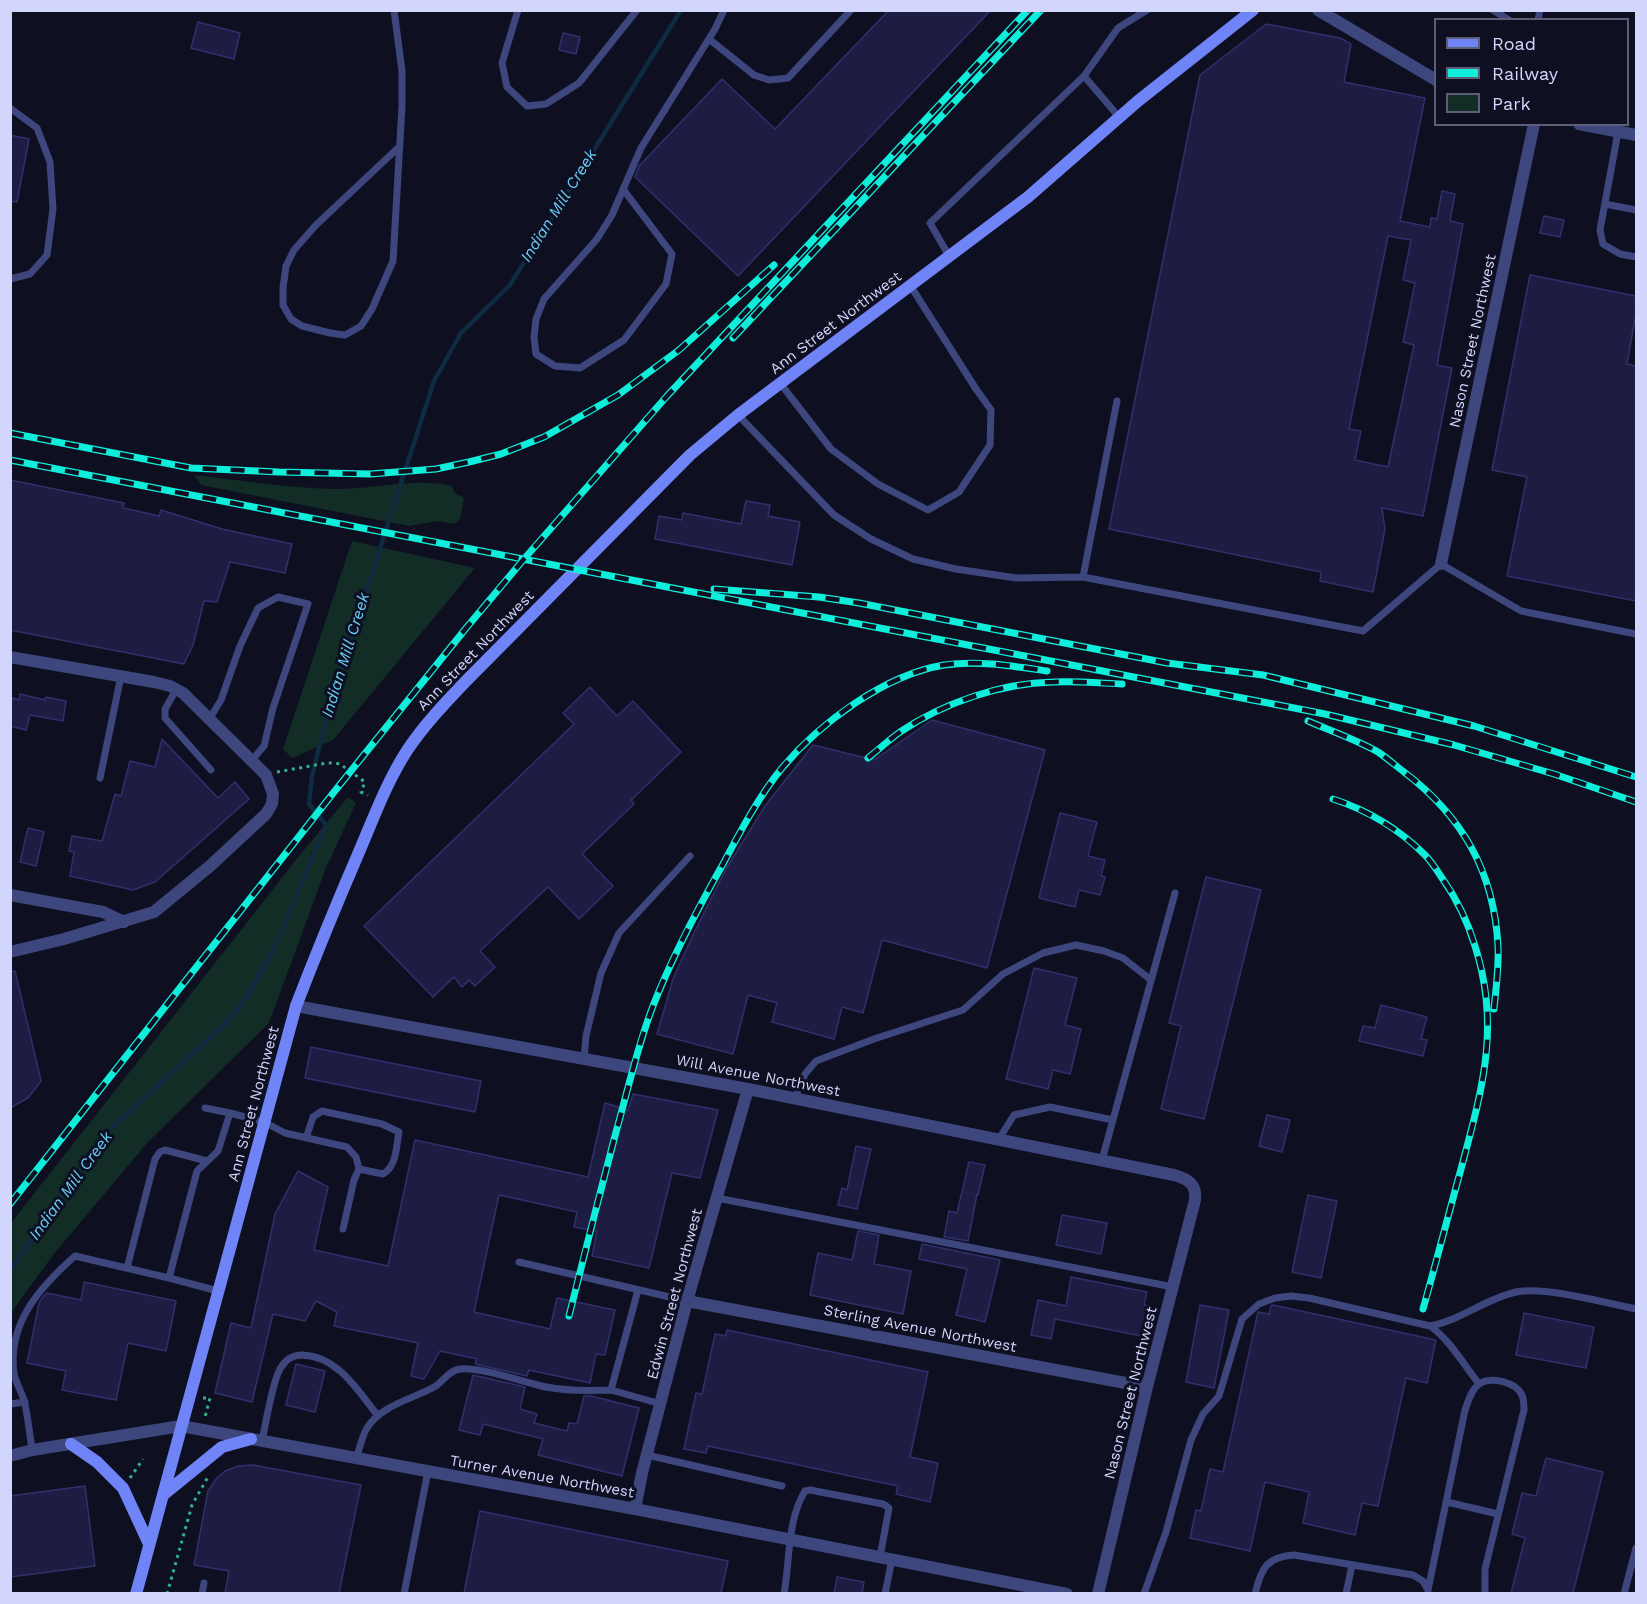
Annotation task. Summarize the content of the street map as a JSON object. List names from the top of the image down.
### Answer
{
  "streets": {
    "main road": ["Ann Street Northwest"],
    "street": [
      "Nason Street Northwest",
      "Will Avenue Northwest",
      "Edwin Street Northwest",
      "Sterling Avenue Northwest",
      "Turner Avenue Northwest"
    ]
  },
  "crossings": [
    ["Ann Street Northwest", "Will Avenue Northwest"],
    ["Ann Street Northwest", "Turner Avenue Northwest"],
    ["Nason Street Northwest", "Will Avenue Northwest"],
    ["Nason Street Northwest", "Sterling Avenue Northwest"],
    ["Will Avenue Northwest", "Edwin Street Northwest"],
    ["Edwin Street Northwest", "Sterling Avenue Northwest"],
    ["Edwin Street Northwest", "Turner Avenue Northwest"]
  ],
  "water": ["Indian Mill Creek"],
  "legend": ["Road", "Railway", "Park"]
}
